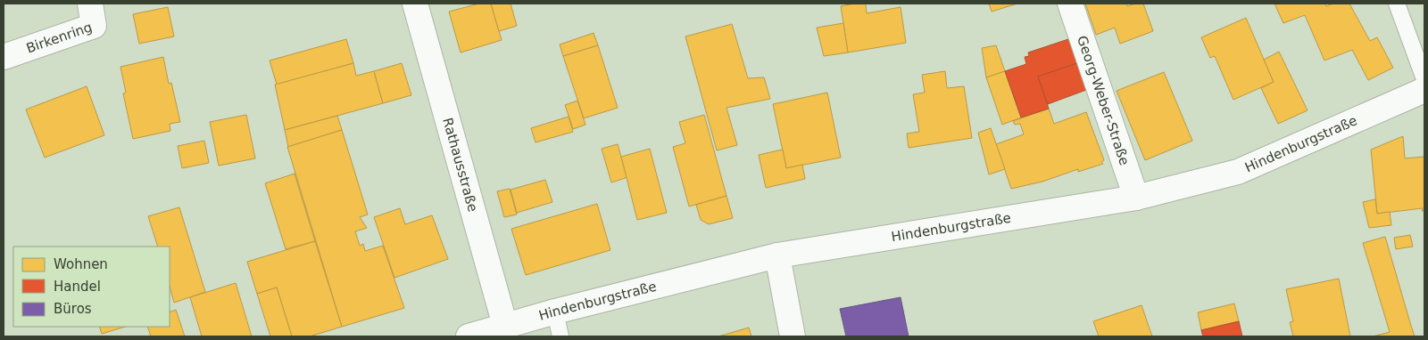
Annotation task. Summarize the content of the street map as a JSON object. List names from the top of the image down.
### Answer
{
  "streets": {
    "street": [
      "Birkenring",
      "Georg-Weber-Straße",
      "Hindenburgstraße",
      "Rathausstraße"
    ]
  },
  "crossings": [
    ["Georg-Weber-Straße", "Hindenburgstraße"],
    ["Hindenburgstraße", "Rathausstraße"]
  ],
  "legend": ["Wohnen", "Handel", "Büros"]
}
